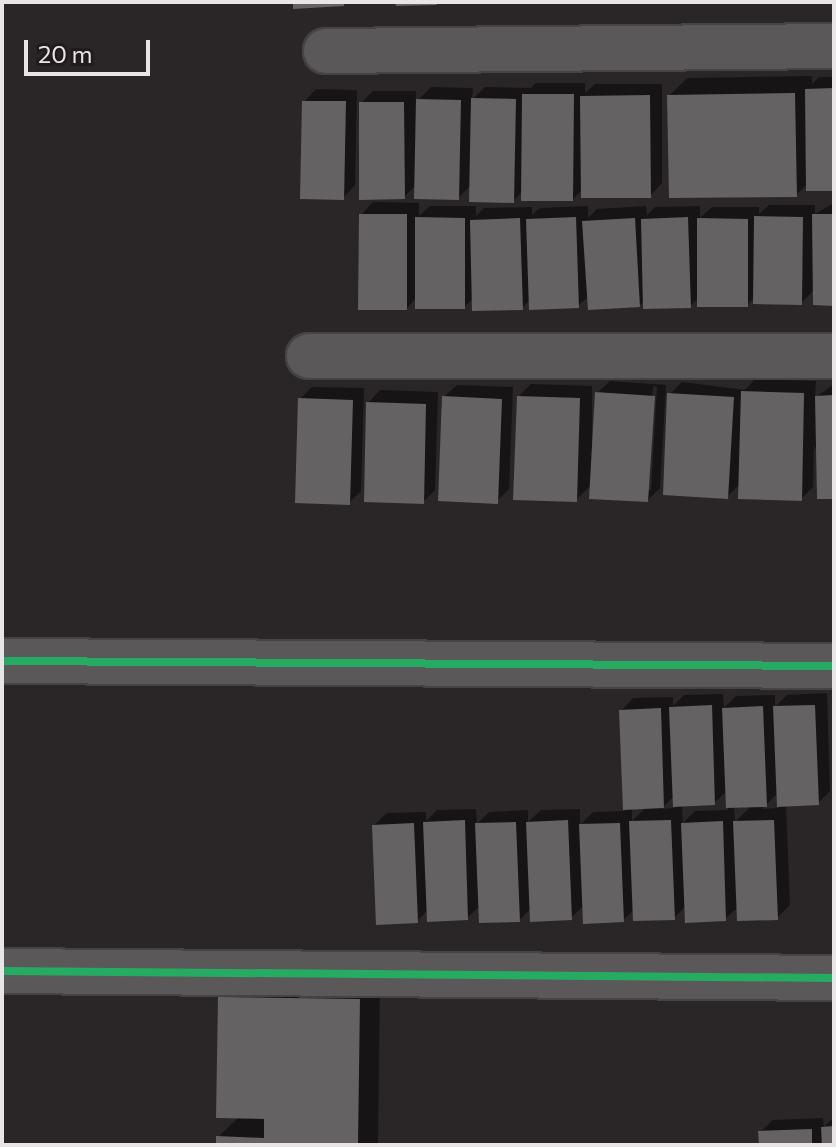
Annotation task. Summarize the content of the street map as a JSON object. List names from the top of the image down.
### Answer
{
  "scale_bar": "20 m"
}
